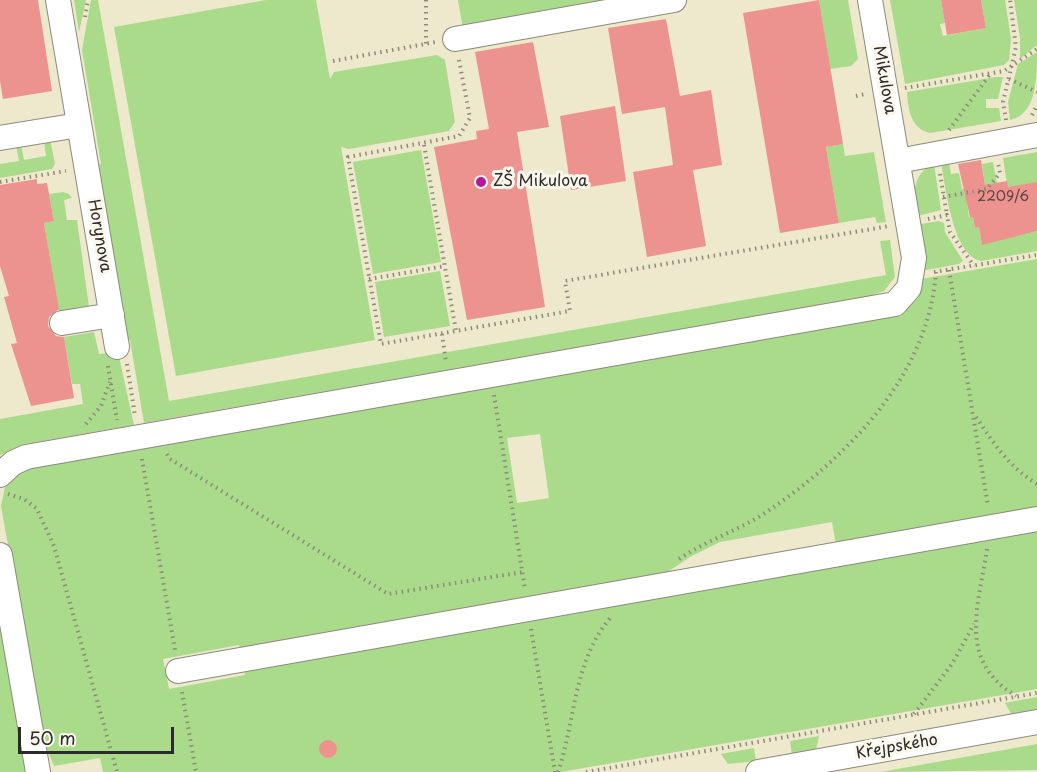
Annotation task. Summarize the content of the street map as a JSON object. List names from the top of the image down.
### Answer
{
  "streets": {
    "street": ["Mikulova", "Horynova", "Křejpského"]
  },
  "places": ["ZŠ Mikulova"],
  "house_numbers": ["2209/6"],
  "scale_bar": "50 m"
}
